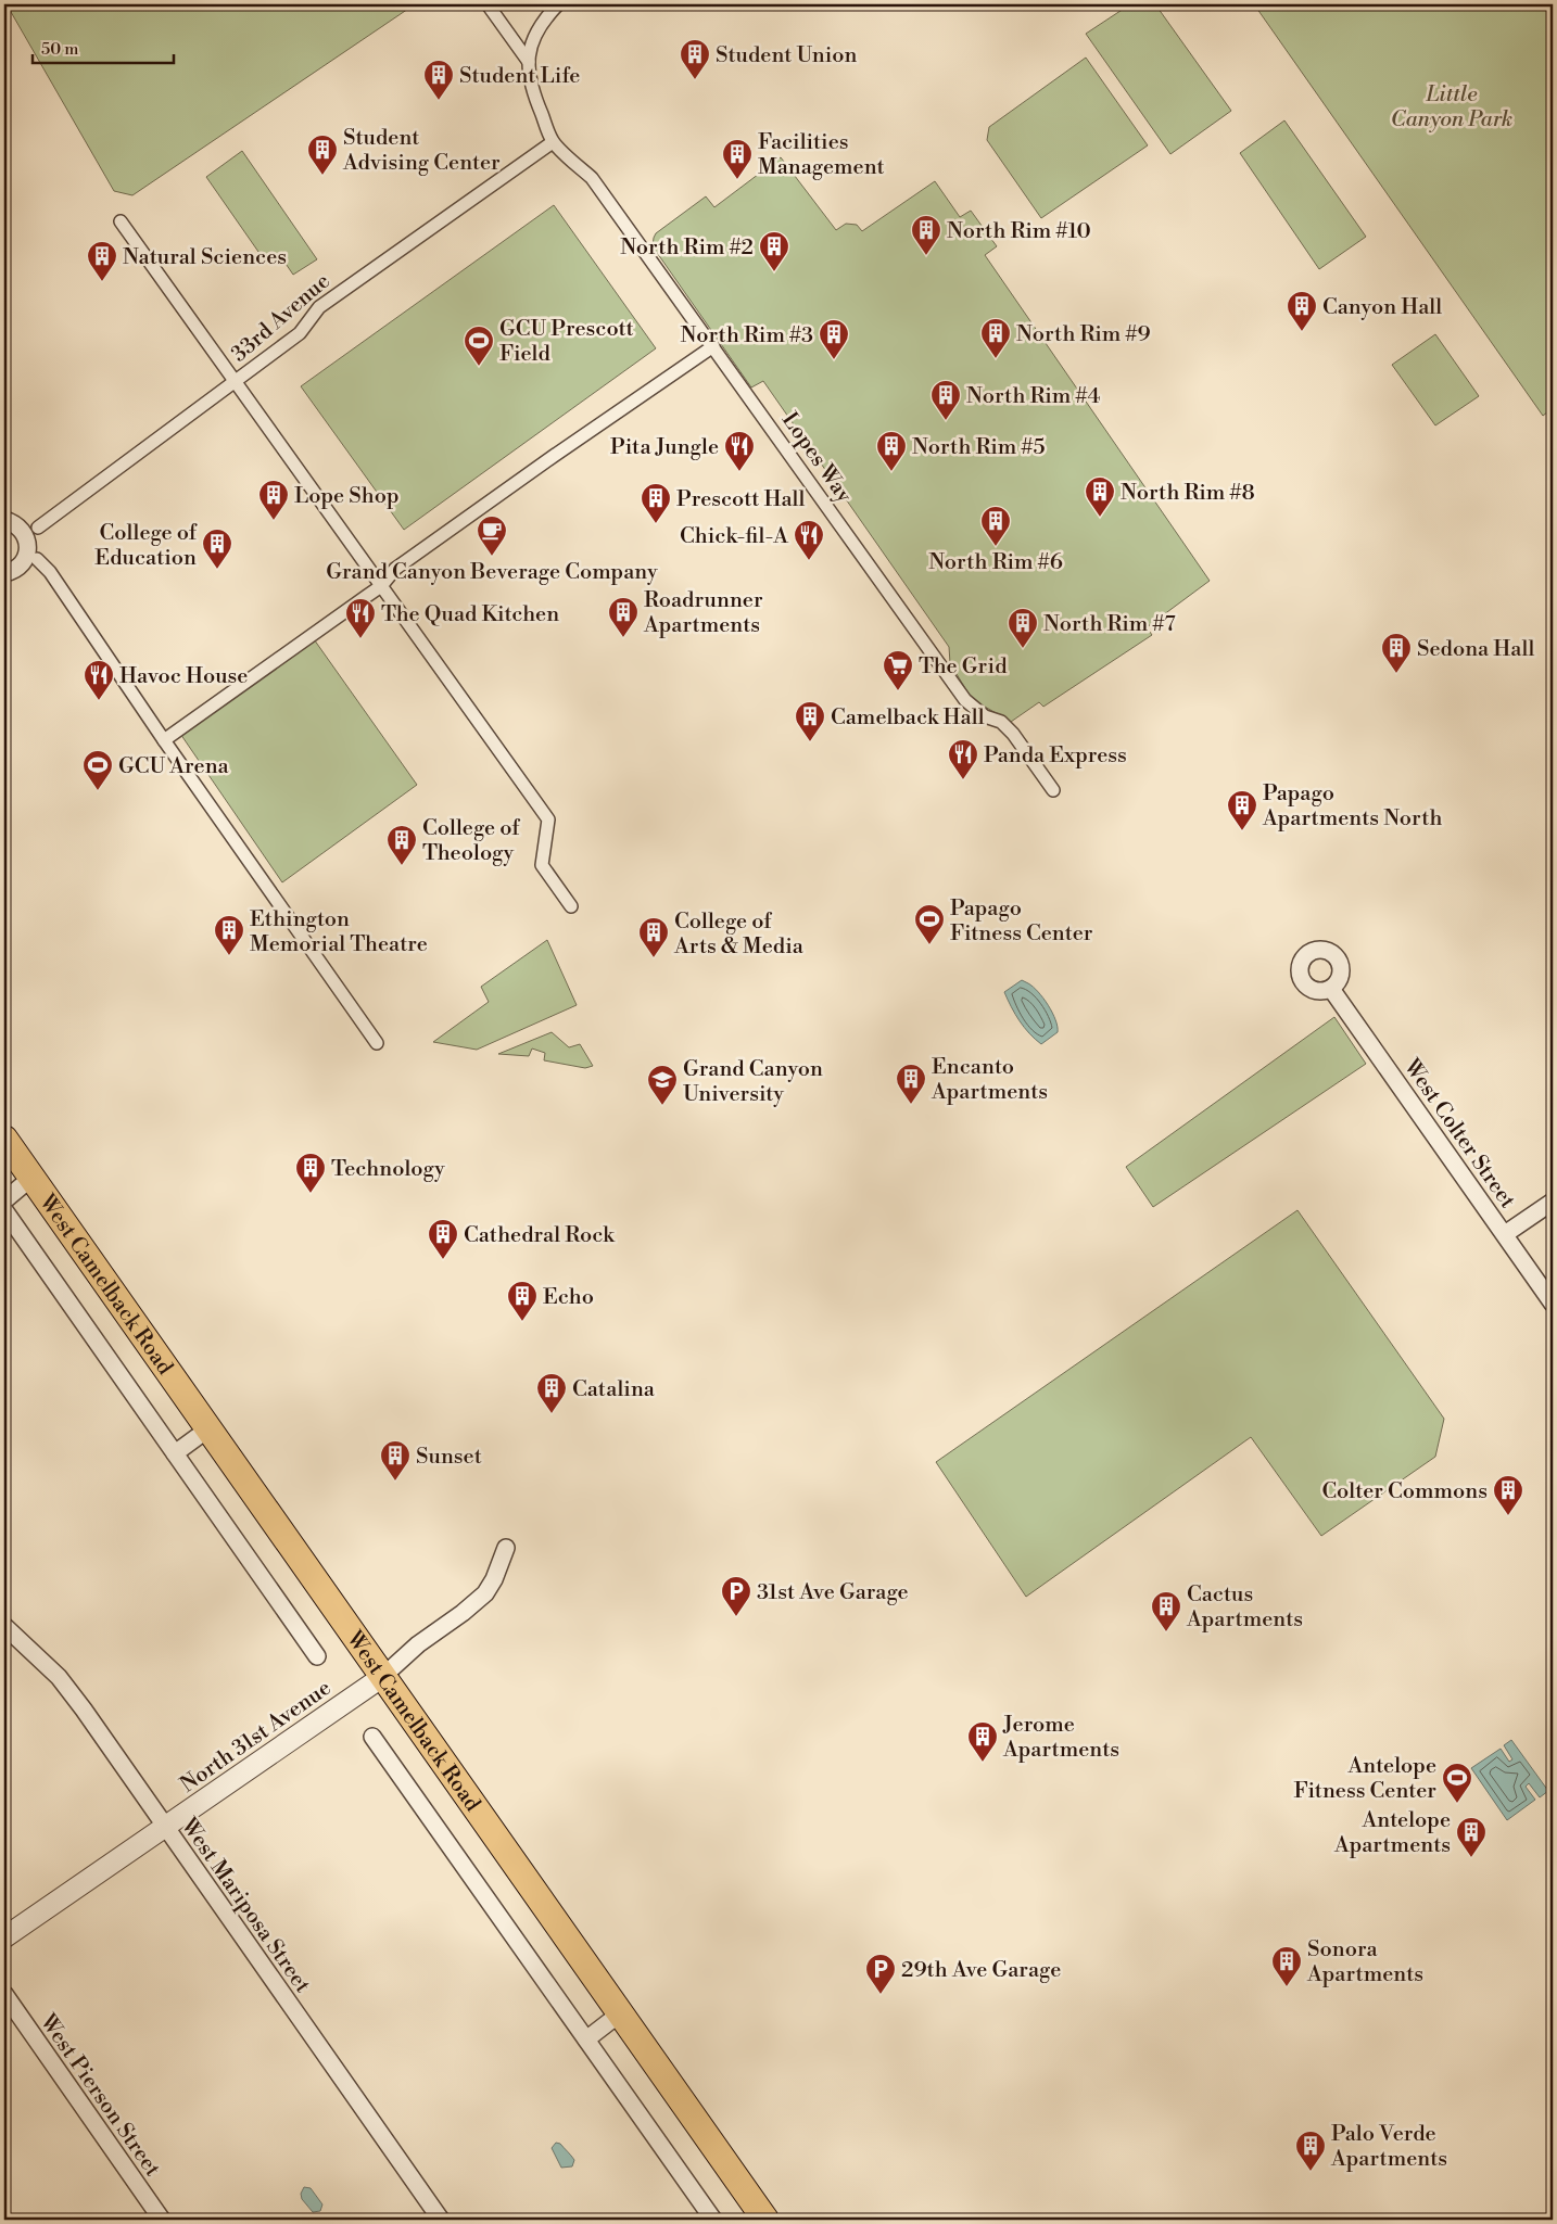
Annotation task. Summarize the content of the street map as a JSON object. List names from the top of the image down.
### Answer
{
  "streets": {
    "main road": ["West Camelback Road"],
    "street": [
      "33rd Avenue",
      "Lopes Way",
      "West Colter Street",
      "North 31st Avenue",
      "West Mariposa Street",
      "West Pierson Street"
    ]
  },
  "crossings": [
    ["33rd Avenue", "Lopes Way"],
    ["West Camelback Road", "North 31st Avenue"],
    ["North 31st Avenue", "West Mariposa Street"]
  ],
  "parks": ["Little Canyon Park"],
  "places": {
    "building": [
      "Student Union",
      "Student Life",
      "Student Advising Center",
      "Facilities Management",
      "North Rim #10",
      "North Rim #2",
      "Natural Sciences",
      "Canyon Hall",
      "North Rim #9",
      "North Rim #3",
      "North Rim #4",
      "North Rim #5",
      "North Rim #8",
      "Lope Shop",
      "Prescott Hall",
      "North Rim #6",
      "College of Education",
      "Roadrunner Apartments",
      "North Rim #7",
      "Sedona Hall",
      "Camelback Hall",
      "Papago Apartments North",
      "College of Theology",
      "Ethington Memorial Theatre",
      "College of Arts & Media",
      "Encanto Apartments",
      "Technology",
      "Cathedral Rock",
      "Echo",
      "Catalina",
      "Sunset",
      "Colter Commons",
      "Cactus Apartments",
      "Jerome Apartments",
      "Antelope Apartments",
      "Sonora Apartments",
      "Palo Verde Apartments"
    ],
    "sports": [
      "GCU Prescott Field",
      "GCU Arena",
      "Papago Fitness Center",
      "Antelope Fitness Center"
    ],
    "restaurant": [
      "Pita Jungle",
      "Chick-fil-A",
      "The Quad Kitchen",
      "Havoc House",
      "Panda Express"
    ],
    "cafe": ["Grand Canyon Beverage Company"],
    "supermarket": ["The Grid"],
    "school or university": ["Grand Canyon University"],
    "parking": ["31st Ave Garage", "29th Ave Garage"]
  },
  "scale_bar": "50 m"
}
